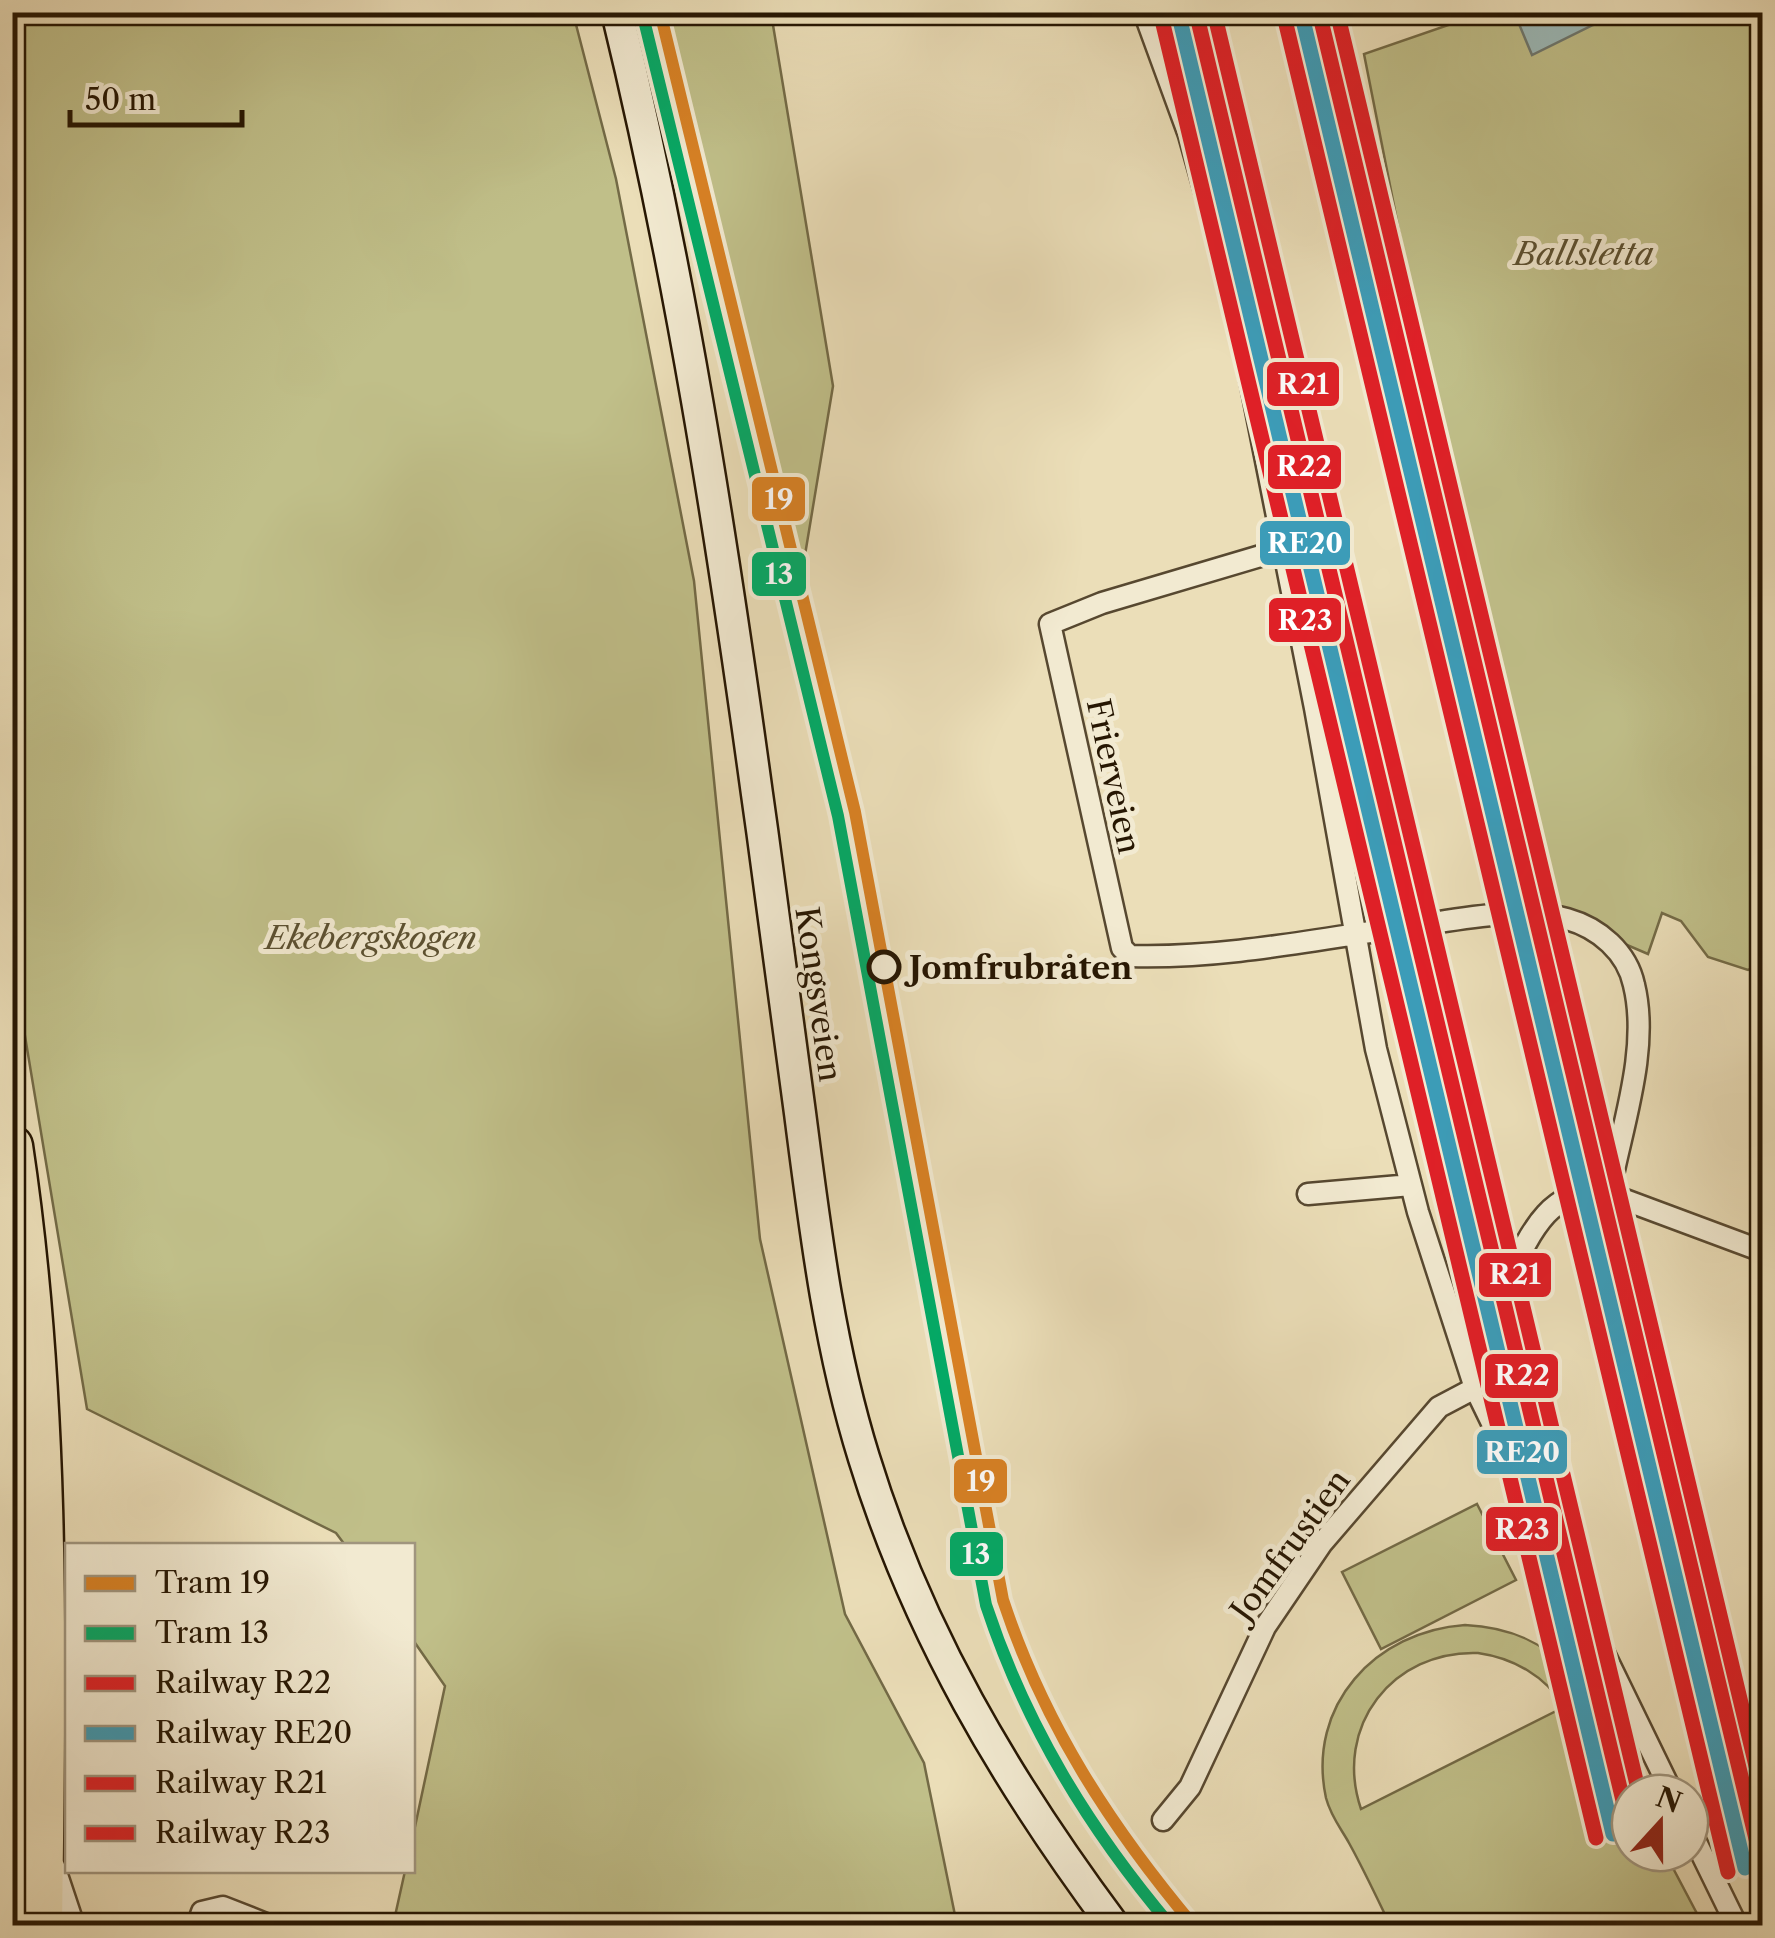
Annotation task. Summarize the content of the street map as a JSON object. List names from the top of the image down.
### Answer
{
  "streets": {
    "main road": ["Kongsveien"],
    "street": ["Frierveien", "Jomfrustien"]
  },
  "parks": ["Ballsletta", "Ekebergskogen"],
  "places": ["Jomfrubråten"],
  "lines": [
    "tram line 19",
    "rail line R22",
    "rail line R21",
    "tram line 13",
    "rail line RE20",
    "rail line R23"
  ],
  "legend": [
    "Tram 19",
    "Tram 13",
    "Railway R22",
    "Railway RE20",
    "Railway R21",
    "Railway R23"
  ],
  "scale_bar": "50 m",
  "north": "top"
}
